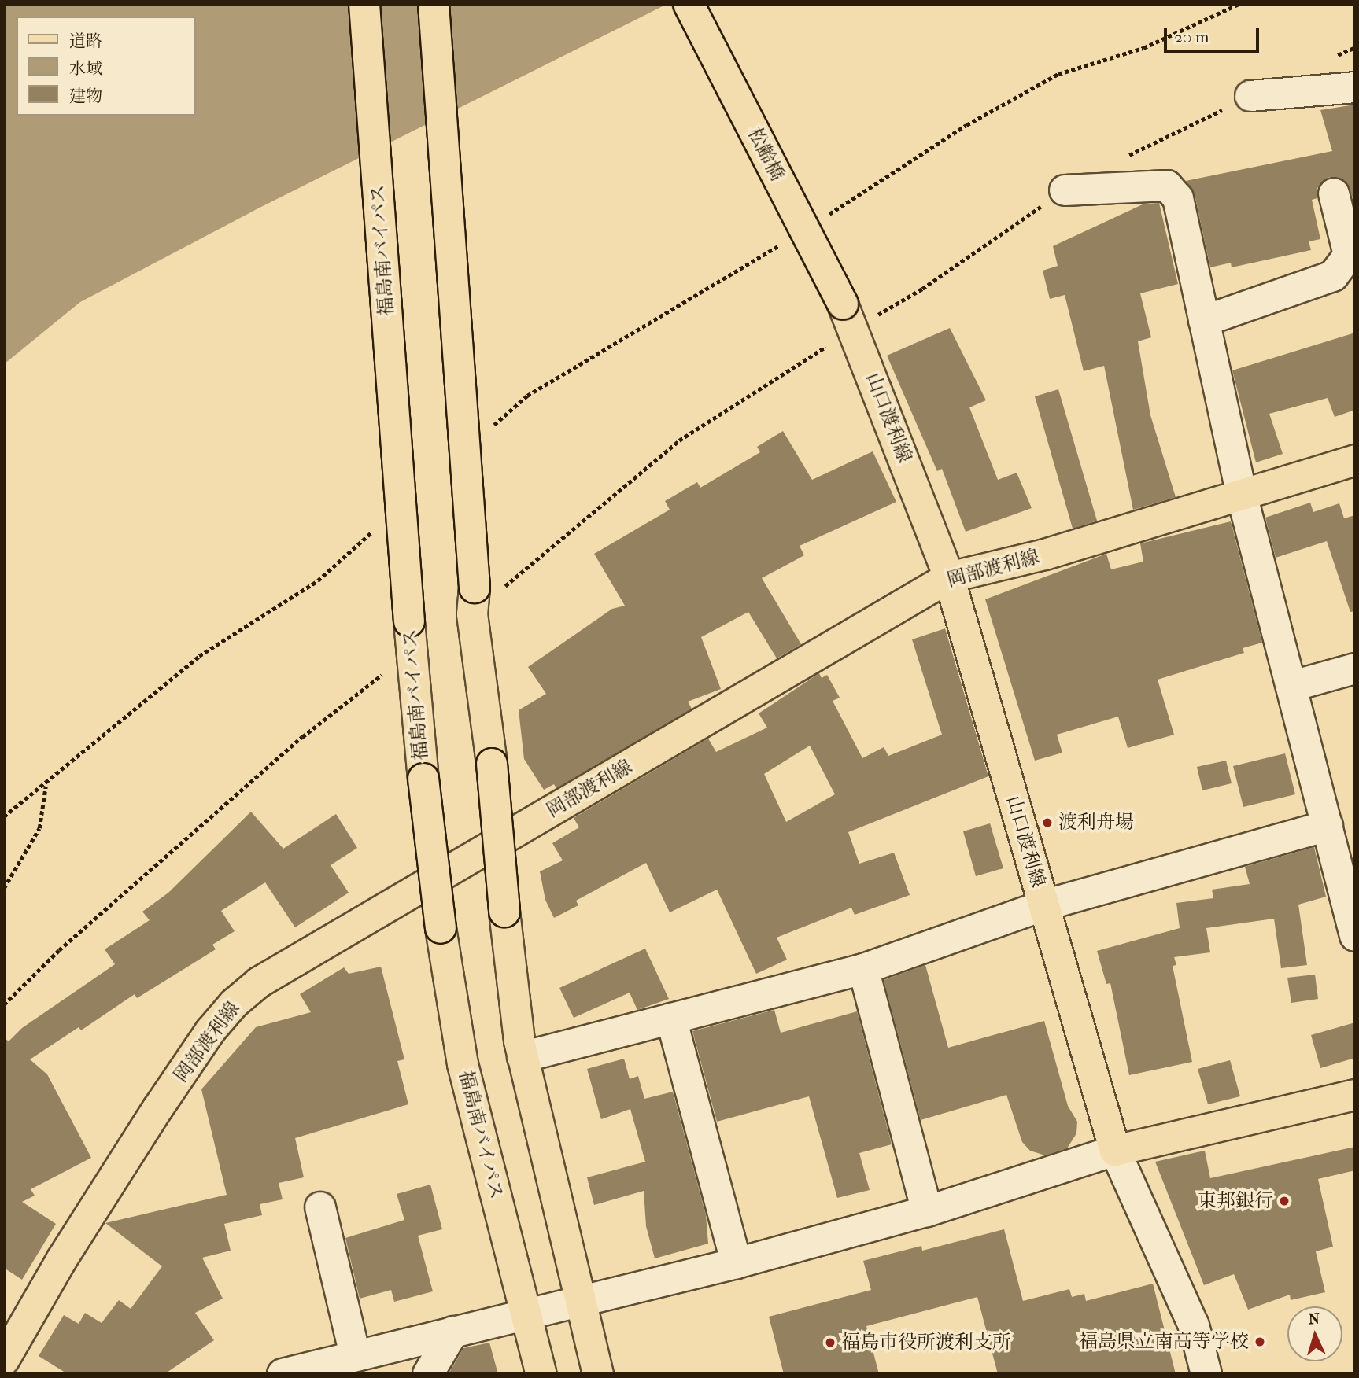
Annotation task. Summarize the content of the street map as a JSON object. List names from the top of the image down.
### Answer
{
  "streets": {
    "main road": [
      "松齢橋",
      "福島南バイパス",
      "山口渡利線",
      "岡部渡利線"
    ]
  },
  "crossings": [
    ["松齢橋", "山口渡利線"],
    ["山口渡利線", "岡部渡利線"]
  ],
  "places": [
    "渡利舟場",
    "東邦銀行",
    "福島県立南高等学校",
    "福島市役所渡利支所"
  ],
  "legend": ["道路", "水域", "建物"],
  "scale_bar": "20 m",
  "north": "top"
}
